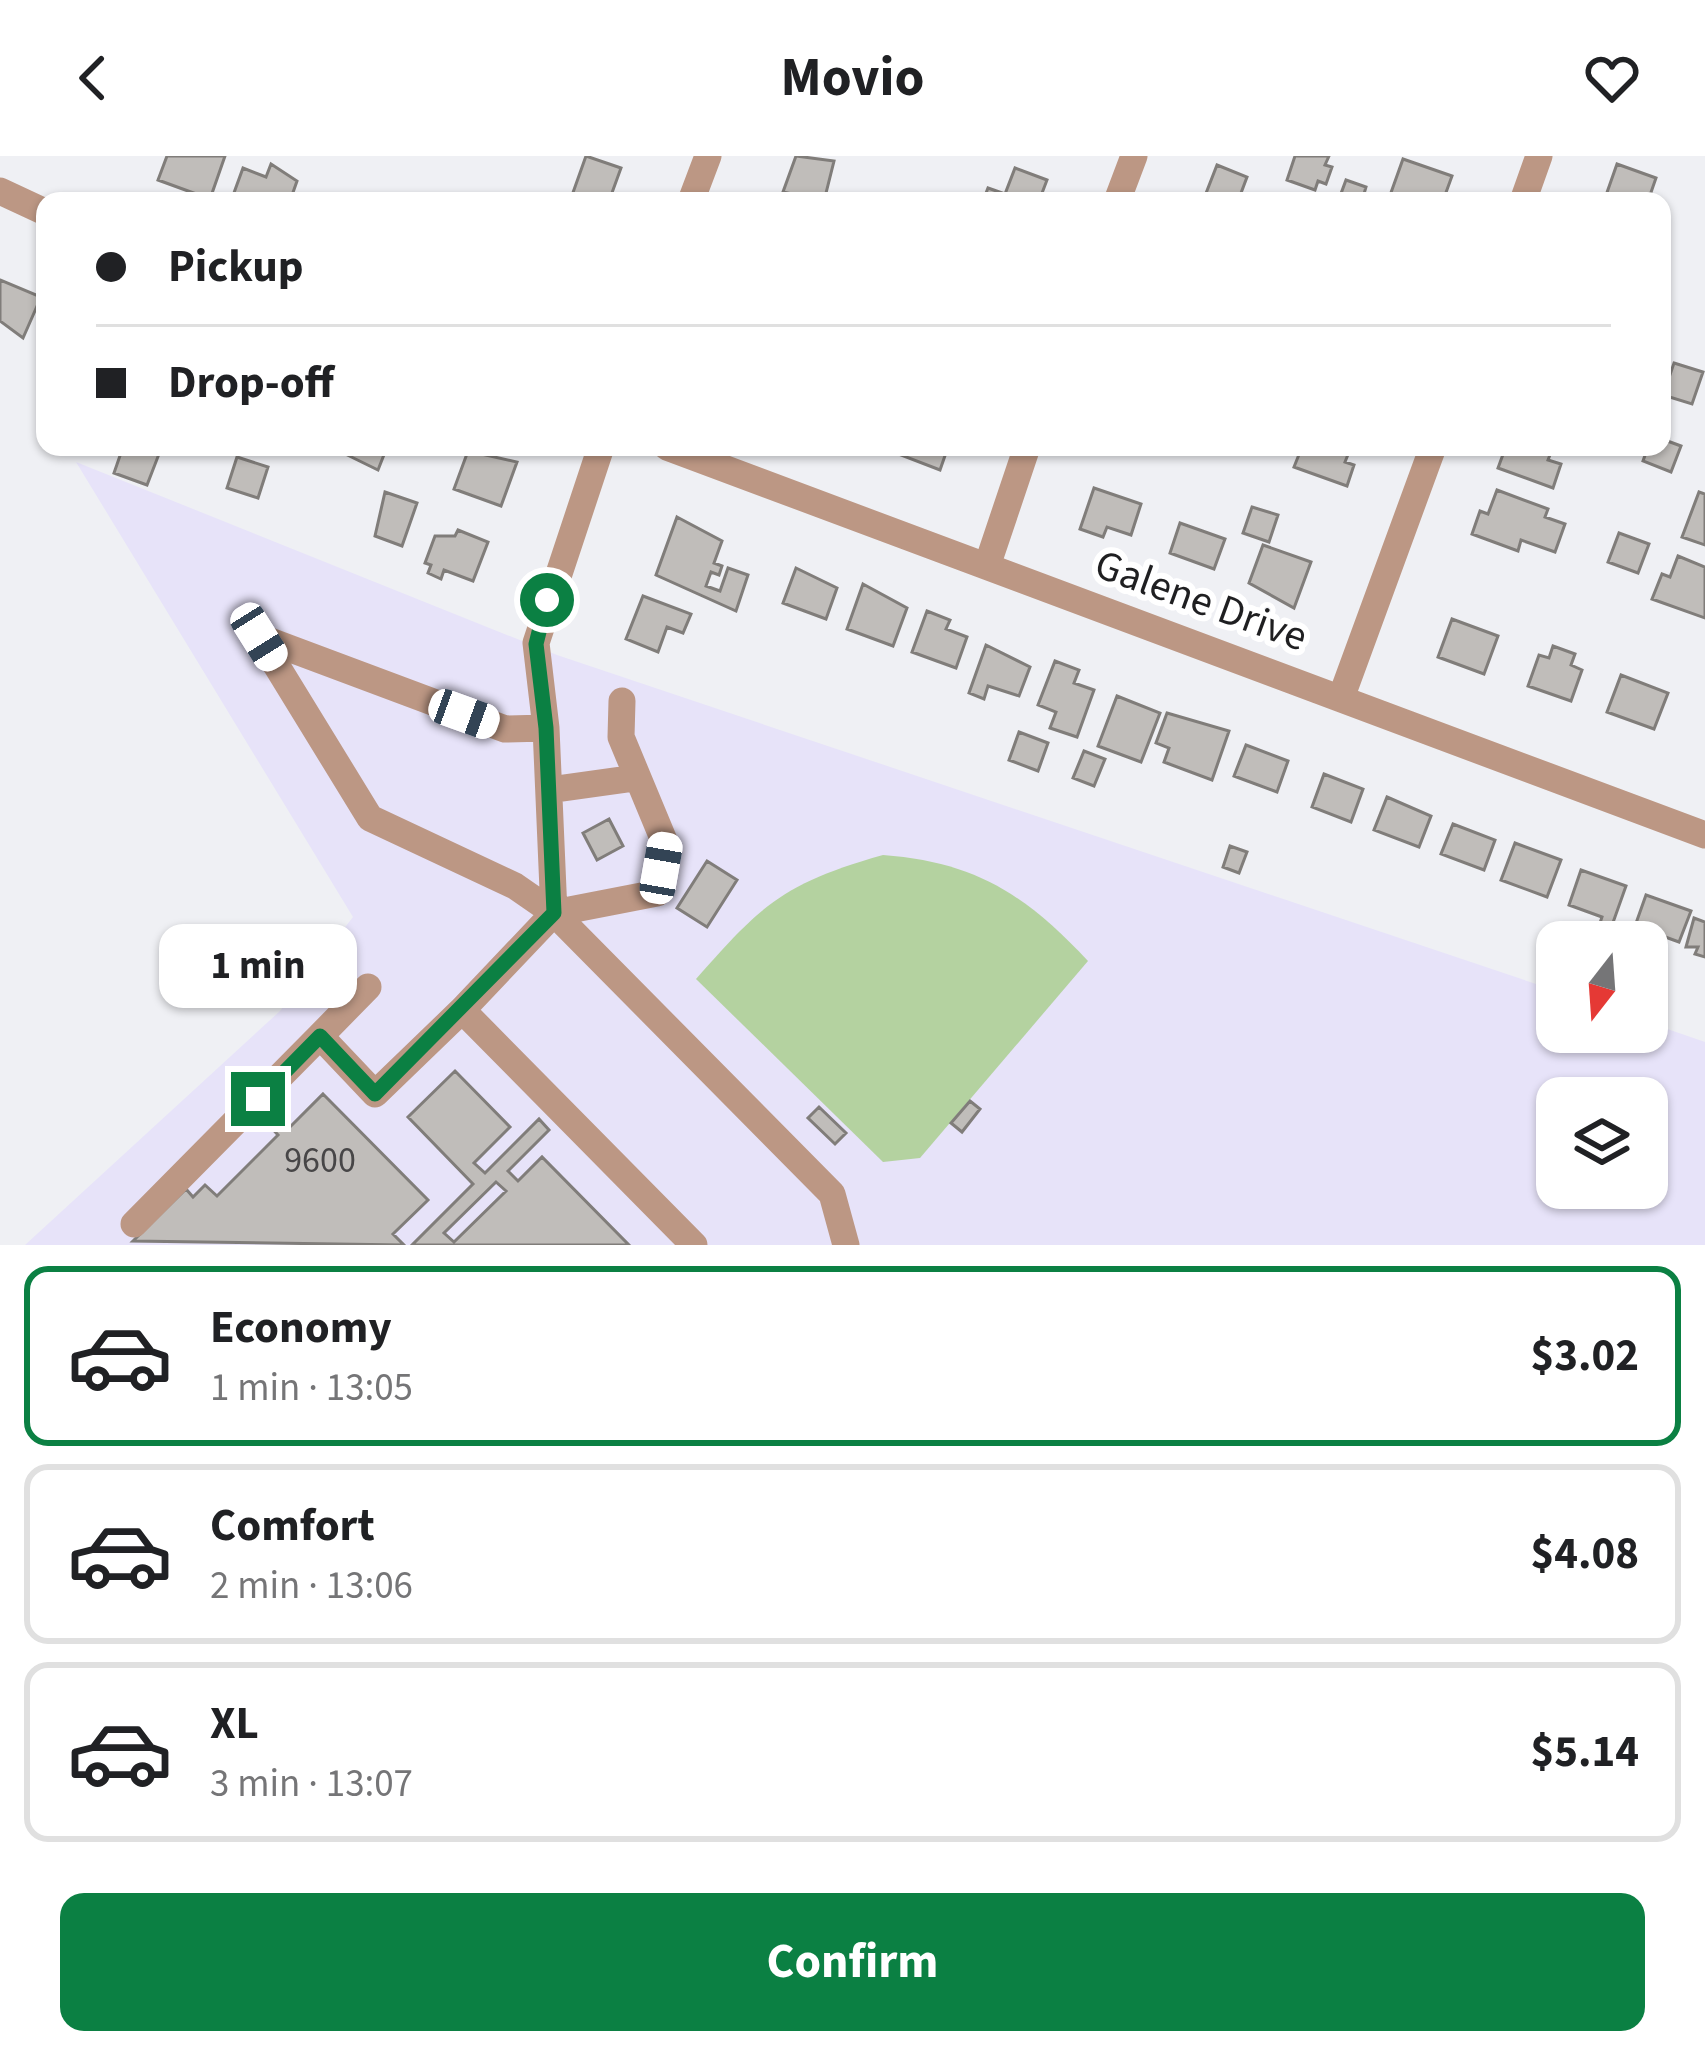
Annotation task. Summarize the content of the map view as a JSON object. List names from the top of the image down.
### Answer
{
  "streets": {
    "street": ["Galene Drive"]
  },
  "house_numbers": ["9600"],
  "north": "bottom",
  "page": {
    "header": "Movio",
    "banner": ["Pickup", "Drop-off"],
    "bubble": "1 min",
    "list": [
      {
        "name": "Economy",
        "note": "1 min · 13:05",
        "value": "$3.02"
      },
      {
        "name": "Comfort",
        "note": "2 min · 13:06",
        "value": "$4.08"
      },
      {
        "name": "XL",
        "note": "3 min · 13:07",
        "value": "$5.14"
      }
    ],
    "buttons": "Confirm"
  }
}
